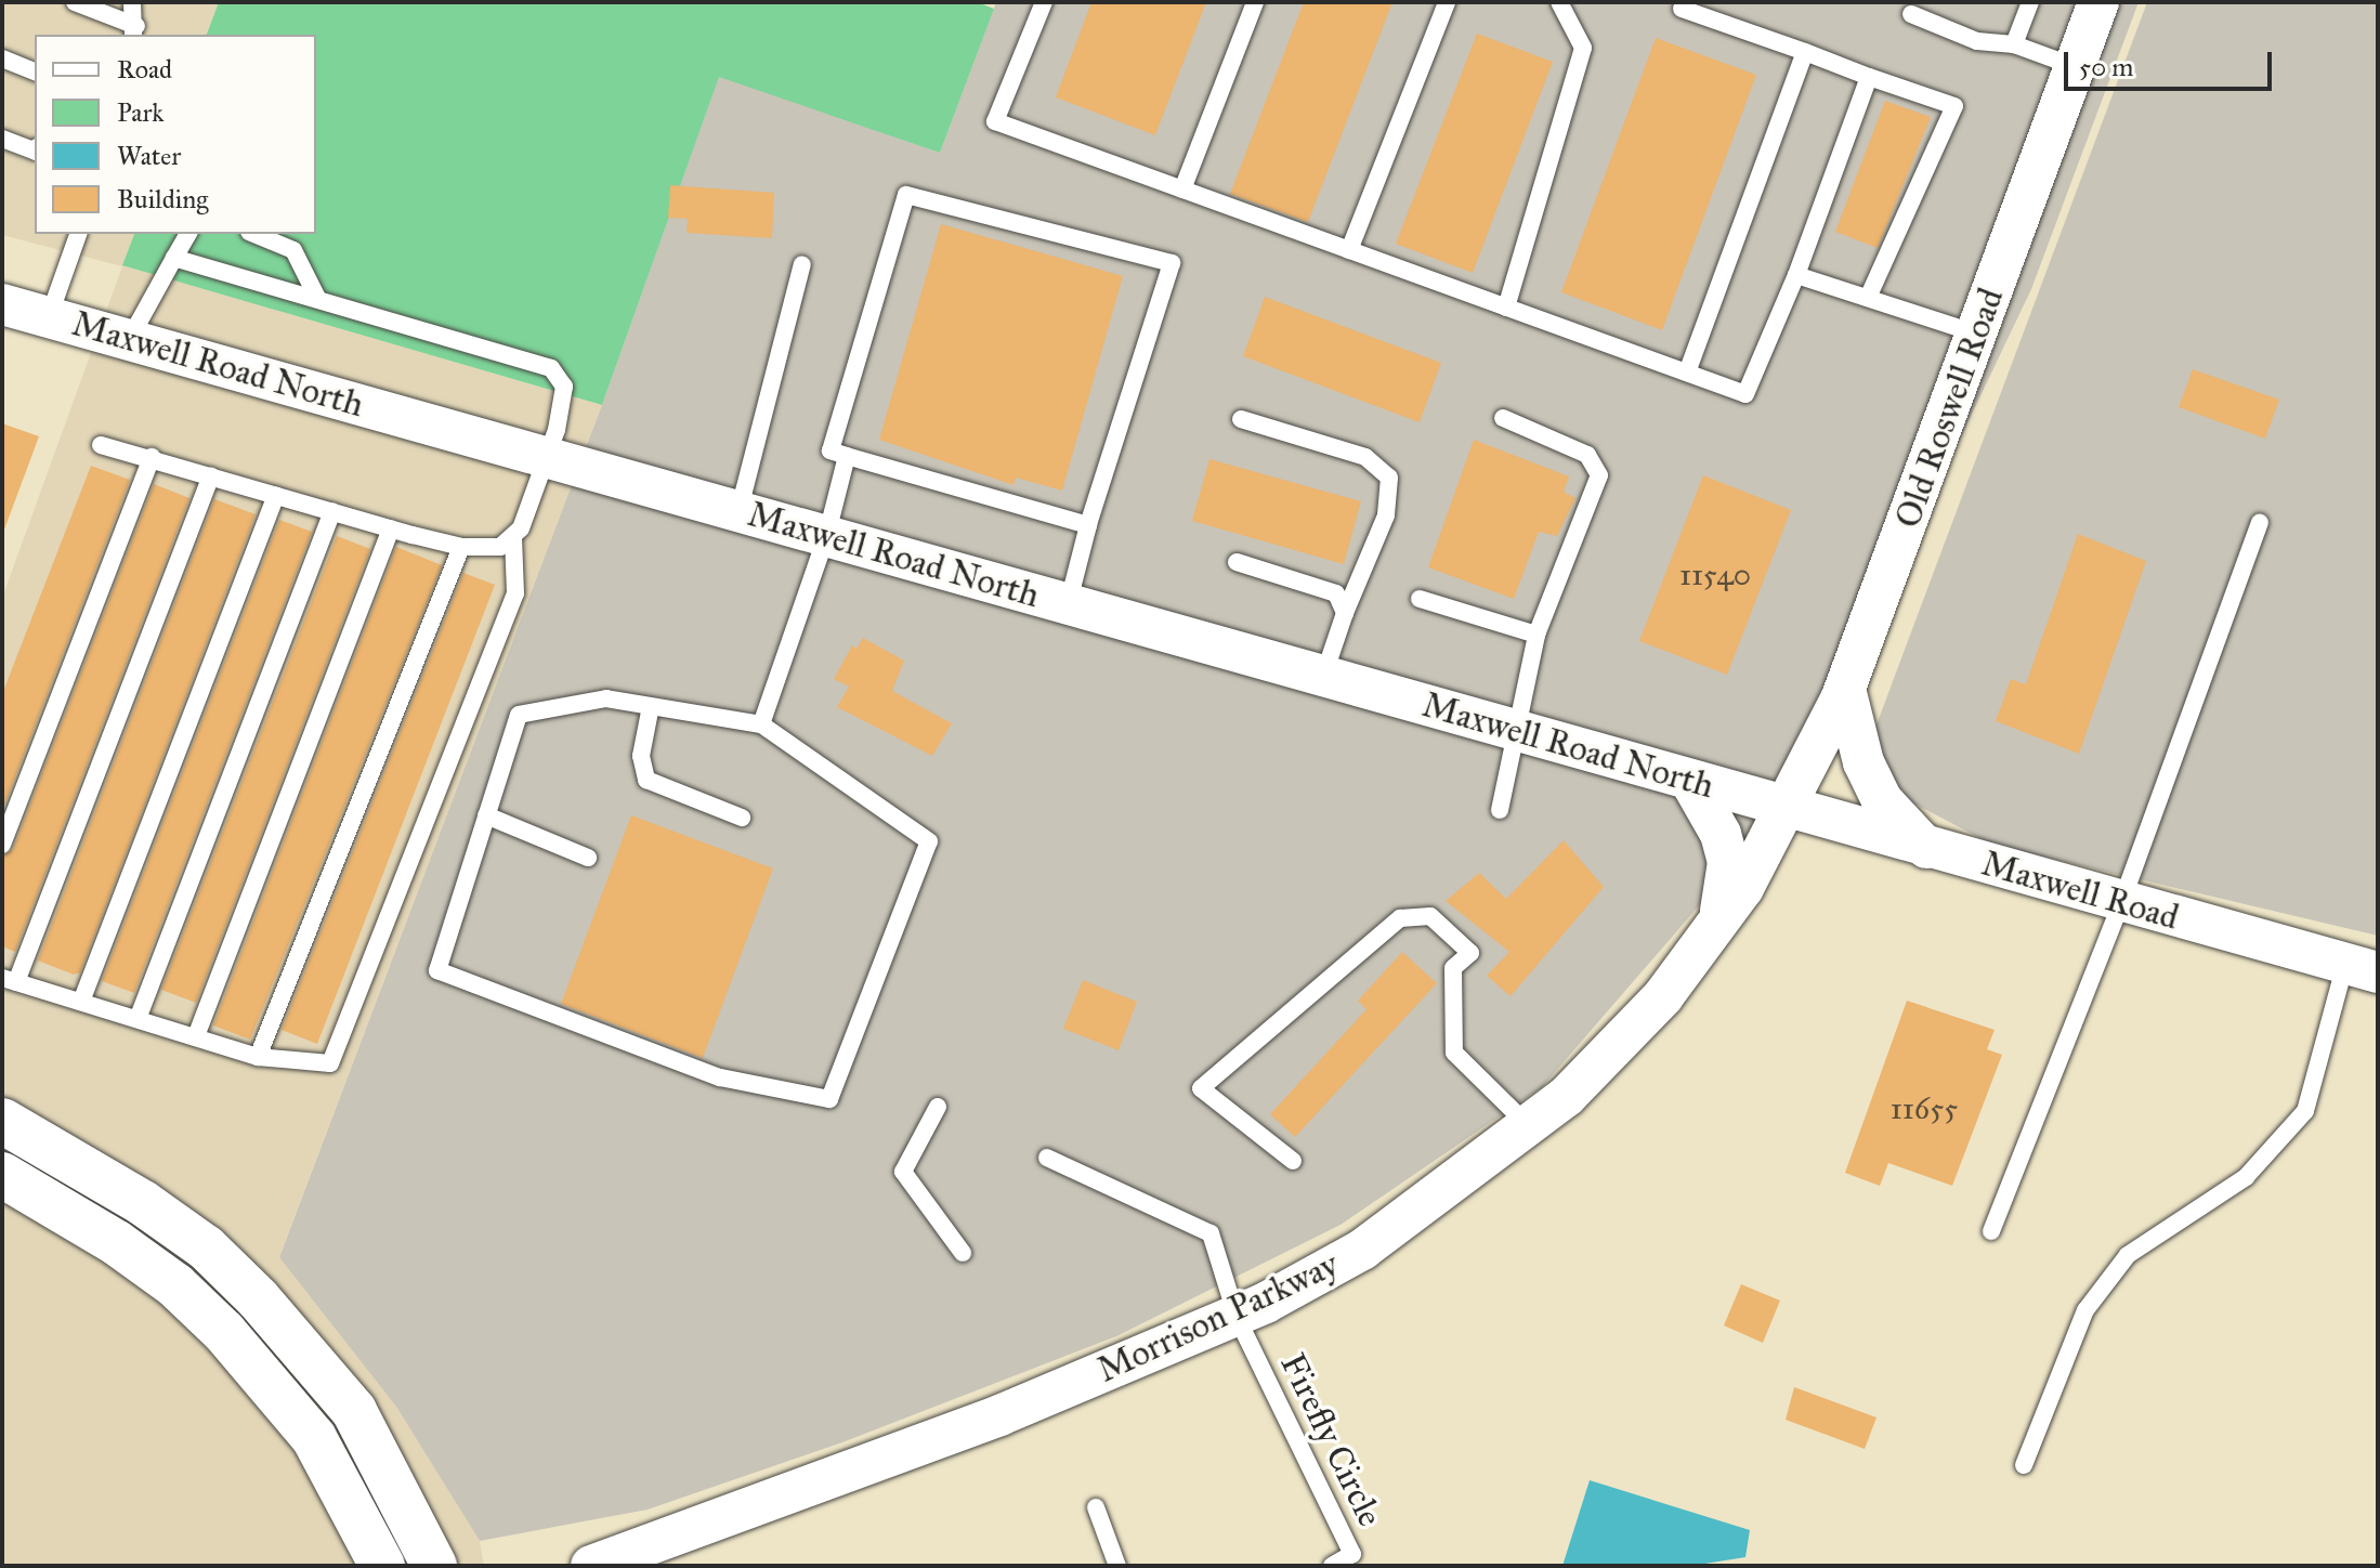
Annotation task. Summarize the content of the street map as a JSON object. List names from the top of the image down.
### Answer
{
  "streets": {
    "street": [
      "Maxwell Road North",
      "Old Roswell Road",
      "Maxwell Road",
      "Morrison Parkway"
    ],
    "lane": ["Firefly Circle"]
  },
  "crossings": [
    ["Maxwell Road North", "Old Roswell Road"],
    ["Maxwell Road North", "Maxwell Road"],
    ["Maxwell Road North", "Morrison Parkway"],
    ["Old Roswell Road", "Maxwell Road"],
    ["Old Roswell Road", "Morrison Parkway"],
    ["Maxwell Road", "Morrison Parkway"],
    ["Morrison Parkway", "Firefly Circle"]
  ],
  "house_numbers": ["11540", "11655"],
  "legend": [
    "Road",
    "Park",
    "Water",
    "Building"
  ],
  "scale_bar": "50 m"
}
